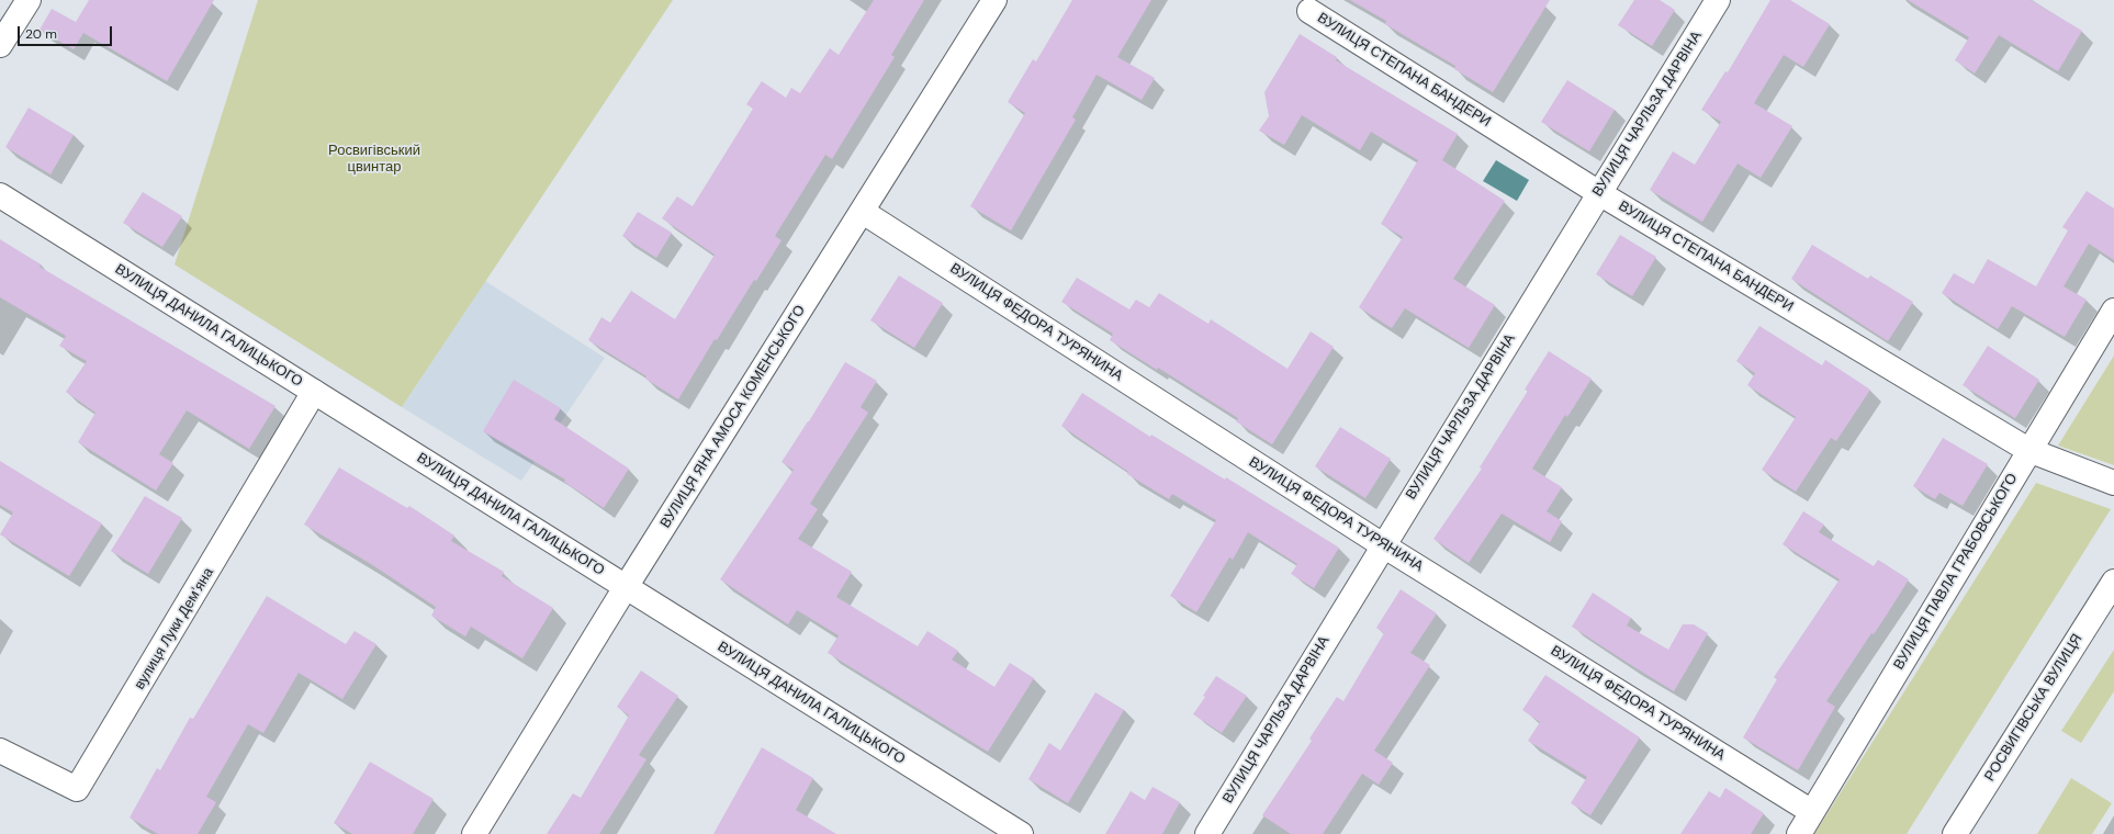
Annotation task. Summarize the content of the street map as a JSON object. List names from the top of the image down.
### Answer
{
  "streets": {
    "street": [
      "ВУЛИЦЯ СТЕПАНА БАНДЕРИ",
      "ВУЛИЦЯ ЧАРЛЬЗА ДАРВІНА",
      "ВУЛИЦЯ ФЕДОРА ТУРЯНИНА",
      "ВУЛИЦЯ ДАНИЛА ГАЛИЦЬКОГО",
      "ВУЛИЦЯ ЯНА АМОСА КОМЕНСЬКОГО",
      "ВУЛИЦЯ ПАВЛА ГРАБОВСЬКОГО",
      "вулиця Луки Демʼяна",
      "РОСВИГІВСЬКА ВУЛИЦЯ"
    ]
  },
  "crossings": [
    ["ВУЛИЦЯ СТЕПАНА БАНДЕРИ", "ВУЛИЦЯ ЧАРЛЬЗА ДАРВІНА"],
    ["ВУЛИЦЯ СТЕПАНА БАНДЕРИ", "ВУЛИЦЯ ПАВЛА ГРАБОВСЬКОГО"],
    ["ВУЛИЦЯ ЧАРЛЬЗА ДАРВІНА", "ВУЛИЦЯ ФЕДОРА ТУРЯНИНА"],
    ["ВУЛИЦЯ ФЕДОРА ТУРЯНИНА", "ВУЛИЦЯ ЯНА АМОСА КОМЕНСЬКОГО"],
    ["ВУЛИЦЯ ФЕДОРА ТУРЯНИНА", "ВУЛИЦЯ ПАВЛА ГРАБОВСЬКОГО"],
    ["ВУЛИЦЯ ДАНИЛА ГАЛИЦЬКОГО", "ВУЛИЦЯ ЯНА АМОСА КОМЕНСЬКОГО"],
    ["ВУЛИЦЯ ДАНИЛА ГАЛИЦЬКОГО", "вулиця Луки Демʼяна"]
  ],
  "parks": ["Росвигівський цвинтар"],
  "scale_bar": "20 m"
}
